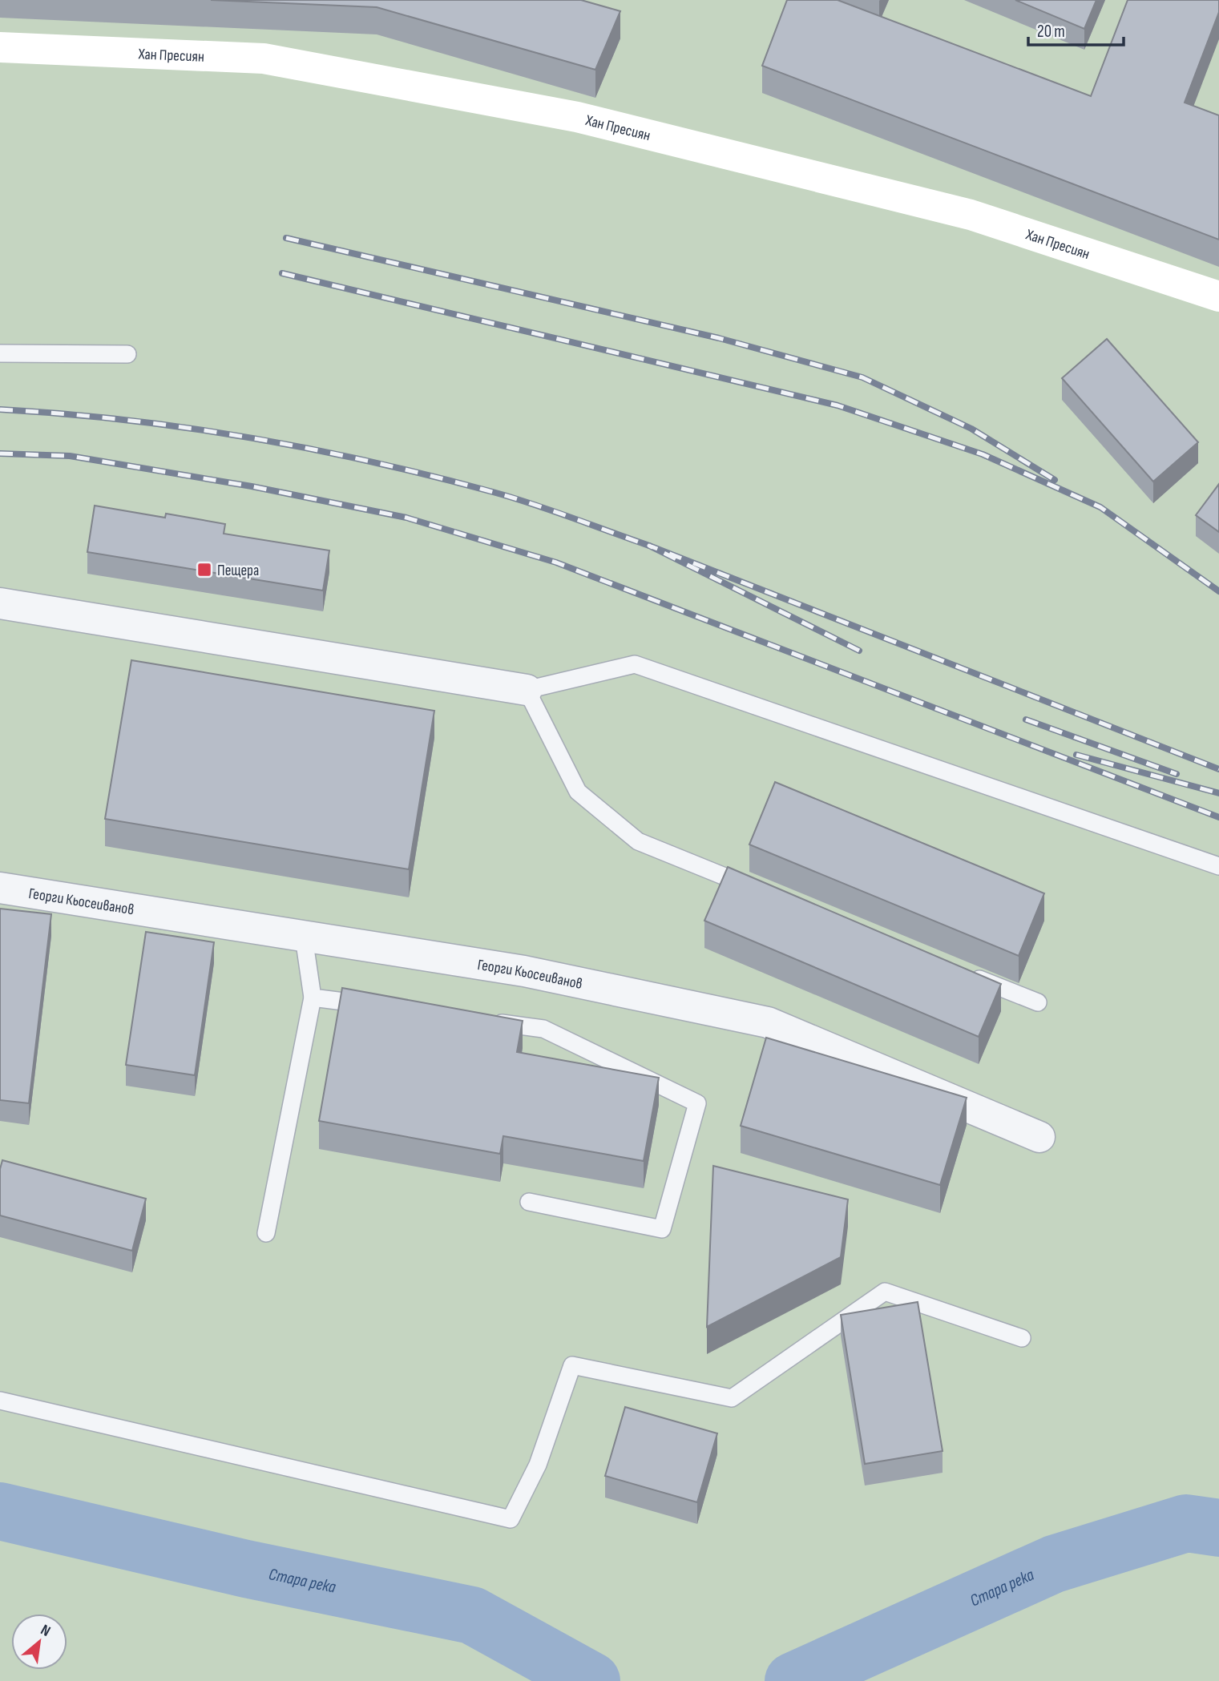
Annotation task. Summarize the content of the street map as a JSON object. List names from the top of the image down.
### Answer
{
  "streets": {
    "street": ["Хан Пресиян", "Георги Кьосеиванов"]
  },
  "water": ["Стара река"],
  "places": {
    "transit": ["Пещера"]
  },
  "scale_bar": "20 m",
  "north": "top right"
}
